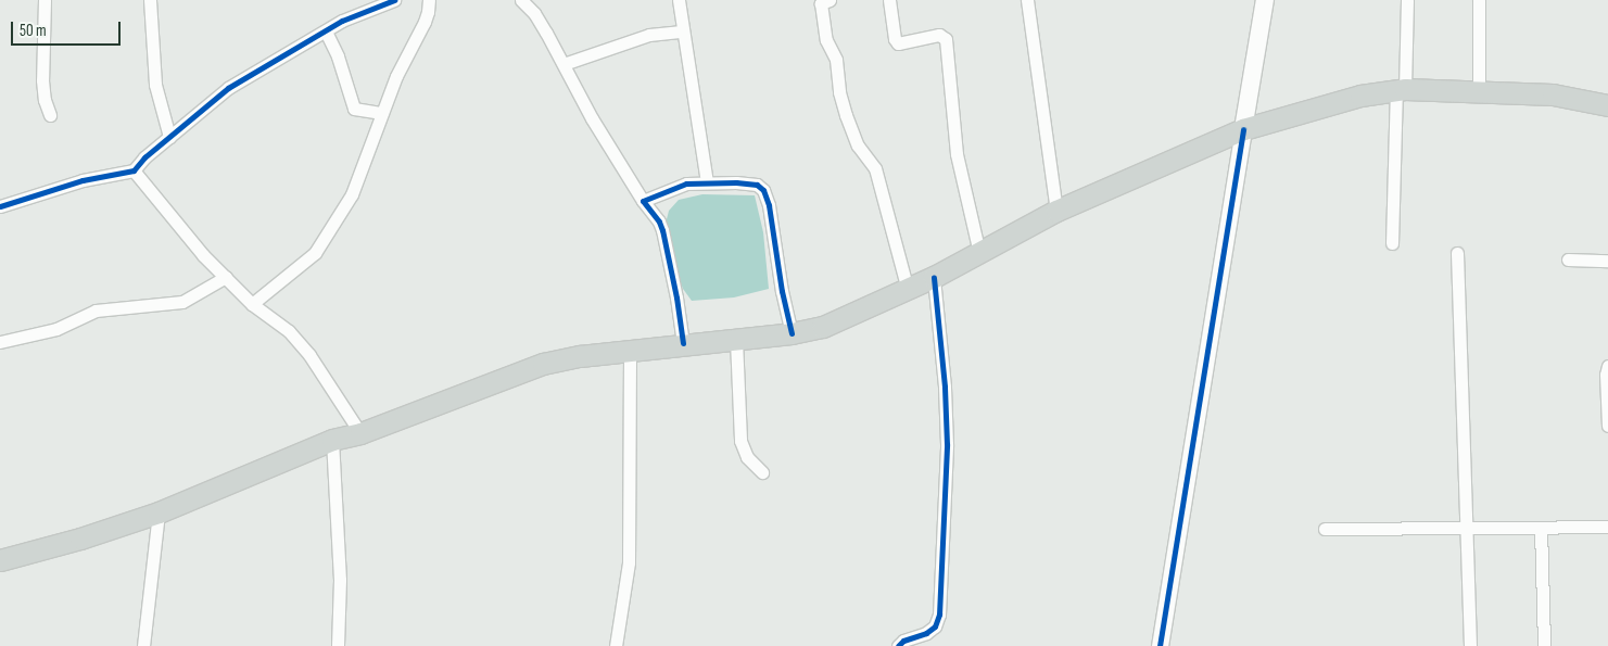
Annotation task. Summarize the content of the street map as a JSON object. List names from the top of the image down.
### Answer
{
  "scale_bar": "50 m"
}
